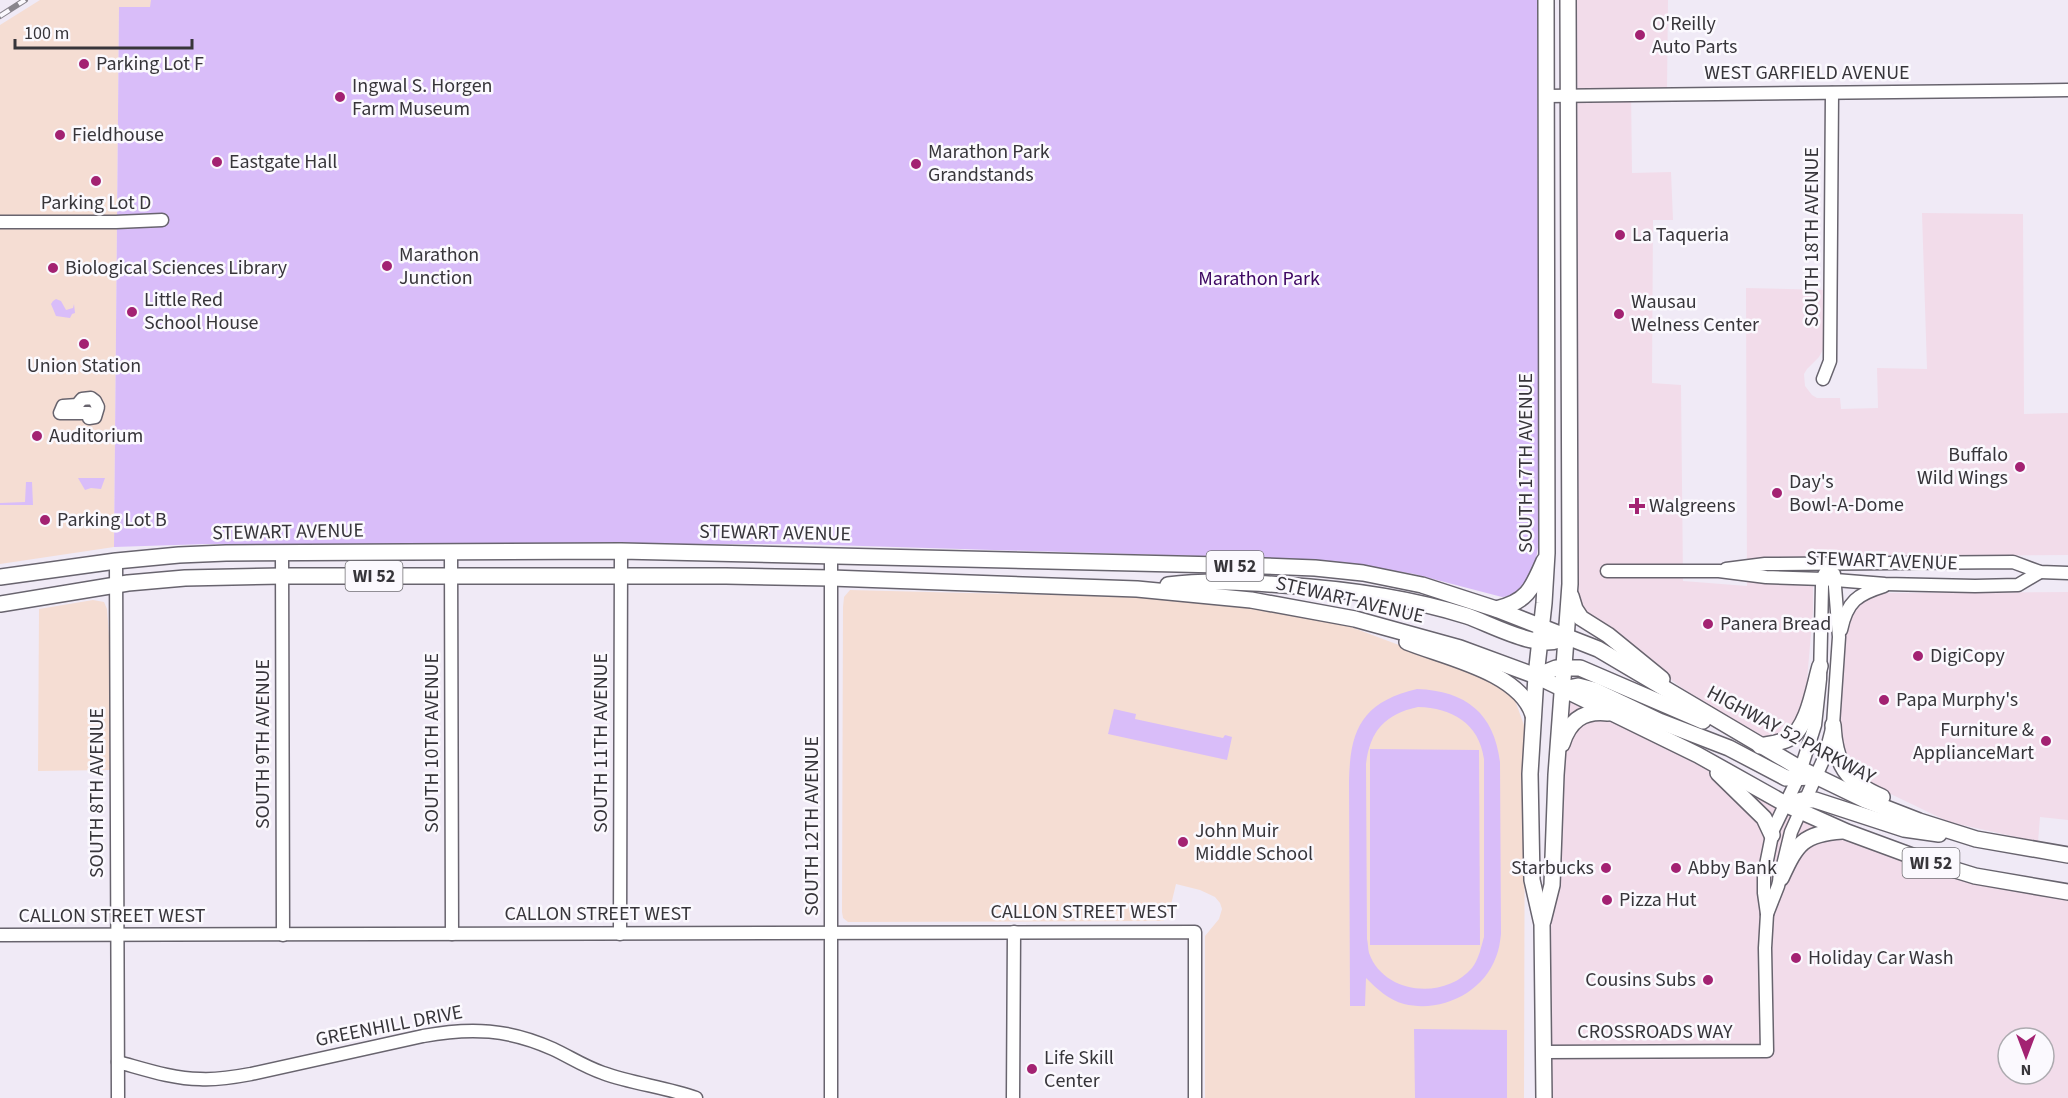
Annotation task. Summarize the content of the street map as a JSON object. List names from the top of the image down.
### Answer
{
  "streets": {
    "main road": [
      "SOUTH 17TH AVENUE",
      "STEWART AVENUE",
      "WI 52",
      "HIGHWAY 52 PARKWAY"
    ],
    "street": [
      "WEST GARFIELD AVENUE",
      "SOUTH 18TH AVENUE",
      "SOUTH 10TH AVENUE",
      "SOUTH 11TH AVENUE",
      "SOUTH 9TH AVENUE",
      "SOUTH 8TH AVENUE",
      "SOUTH 12TH AVENUE",
      "CALLON STREET WEST",
      "GREENHILL DRIVE",
      "CROSSROADS WAY"
    ]
  },
  "crossings": [
    ["WEST GARFIELD AVENUE", "SOUTH 18TH AVENUE"],
    ["WEST GARFIELD AVENUE", "SOUTH 17TH AVENUE"],
    ["SOUTH 17TH AVENUE", "STEWART AVENUE"],
    ["SOUTH 17TH AVENUE", "WI 52"],
    ["SOUTH 17TH AVENUE", "HIGHWAY 52 PARKWAY"],
    ["SOUTH 17TH AVENUE", "CROSSROADS WAY"],
    ["STEWART AVENUE", "WI 52"],
    ["STEWART AVENUE", "HIGHWAY 52 PARKWAY"],
    ["STEWART AVENUE", "SOUTH 10TH AVENUE"],
    ["STEWART AVENUE", "SOUTH 11TH AVENUE"],
    ["STEWART AVENUE", "SOUTH 9TH AVENUE"],
    ["STEWART AVENUE", "SOUTH 8TH AVENUE"],
    ["STEWART AVENUE", "SOUTH 12TH AVENUE"],
    ["SOUTH 10TH AVENUE", "CALLON STREET WEST"],
    ["SOUTH 11TH AVENUE", "CALLON STREET WEST"],
    ["SOUTH 9TH AVENUE", "CALLON STREET WEST"],
    ["SOUTH 8TH AVENUE", "CALLON STREET WEST"],
    ["SOUTH 8TH AVENUE", "GREENHILL DRIVE"],
    ["SOUTH 12TH AVENUE", "CALLON STREET WEST"]
  ],
  "parks": ["Marathon Park"],
  "places": {
    "other": [
      "O'Reilly Auto Parts",
      "Parking Lot F",
      "Ingwal S. Horgen Farm Museum",
      "Fieldhouse",
      "Eastgate Hall",
      "Marathon Park Grandstands",
      "Parking Lot D",
      "La Taqueria",
      "Marathon Junction",
      "Biological Sciences Library",
      "Little Red School House",
      "Wausau Welness Center",
      "Union Station",
      "Auditorium",
      "Buffalo Wild Wings",
      "Day's Bowl-A-Dome",
      "Parking Lot B",
      "Panera Bread",
      "DigiCopy",
      "Papa Murphy's",
      "Furniture & ApplianceMart",
      "John Muir Middle School",
      "Starbucks",
      "Abby Bank",
      "Pizza Hut",
      "Holiday Car Wash",
      "Cousins Subs",
      "Life Skill Center"
    ],
    "health": ["Walgreens"]
  },
  "scale_bar": "100 m",
  "north": "bottom"
}
